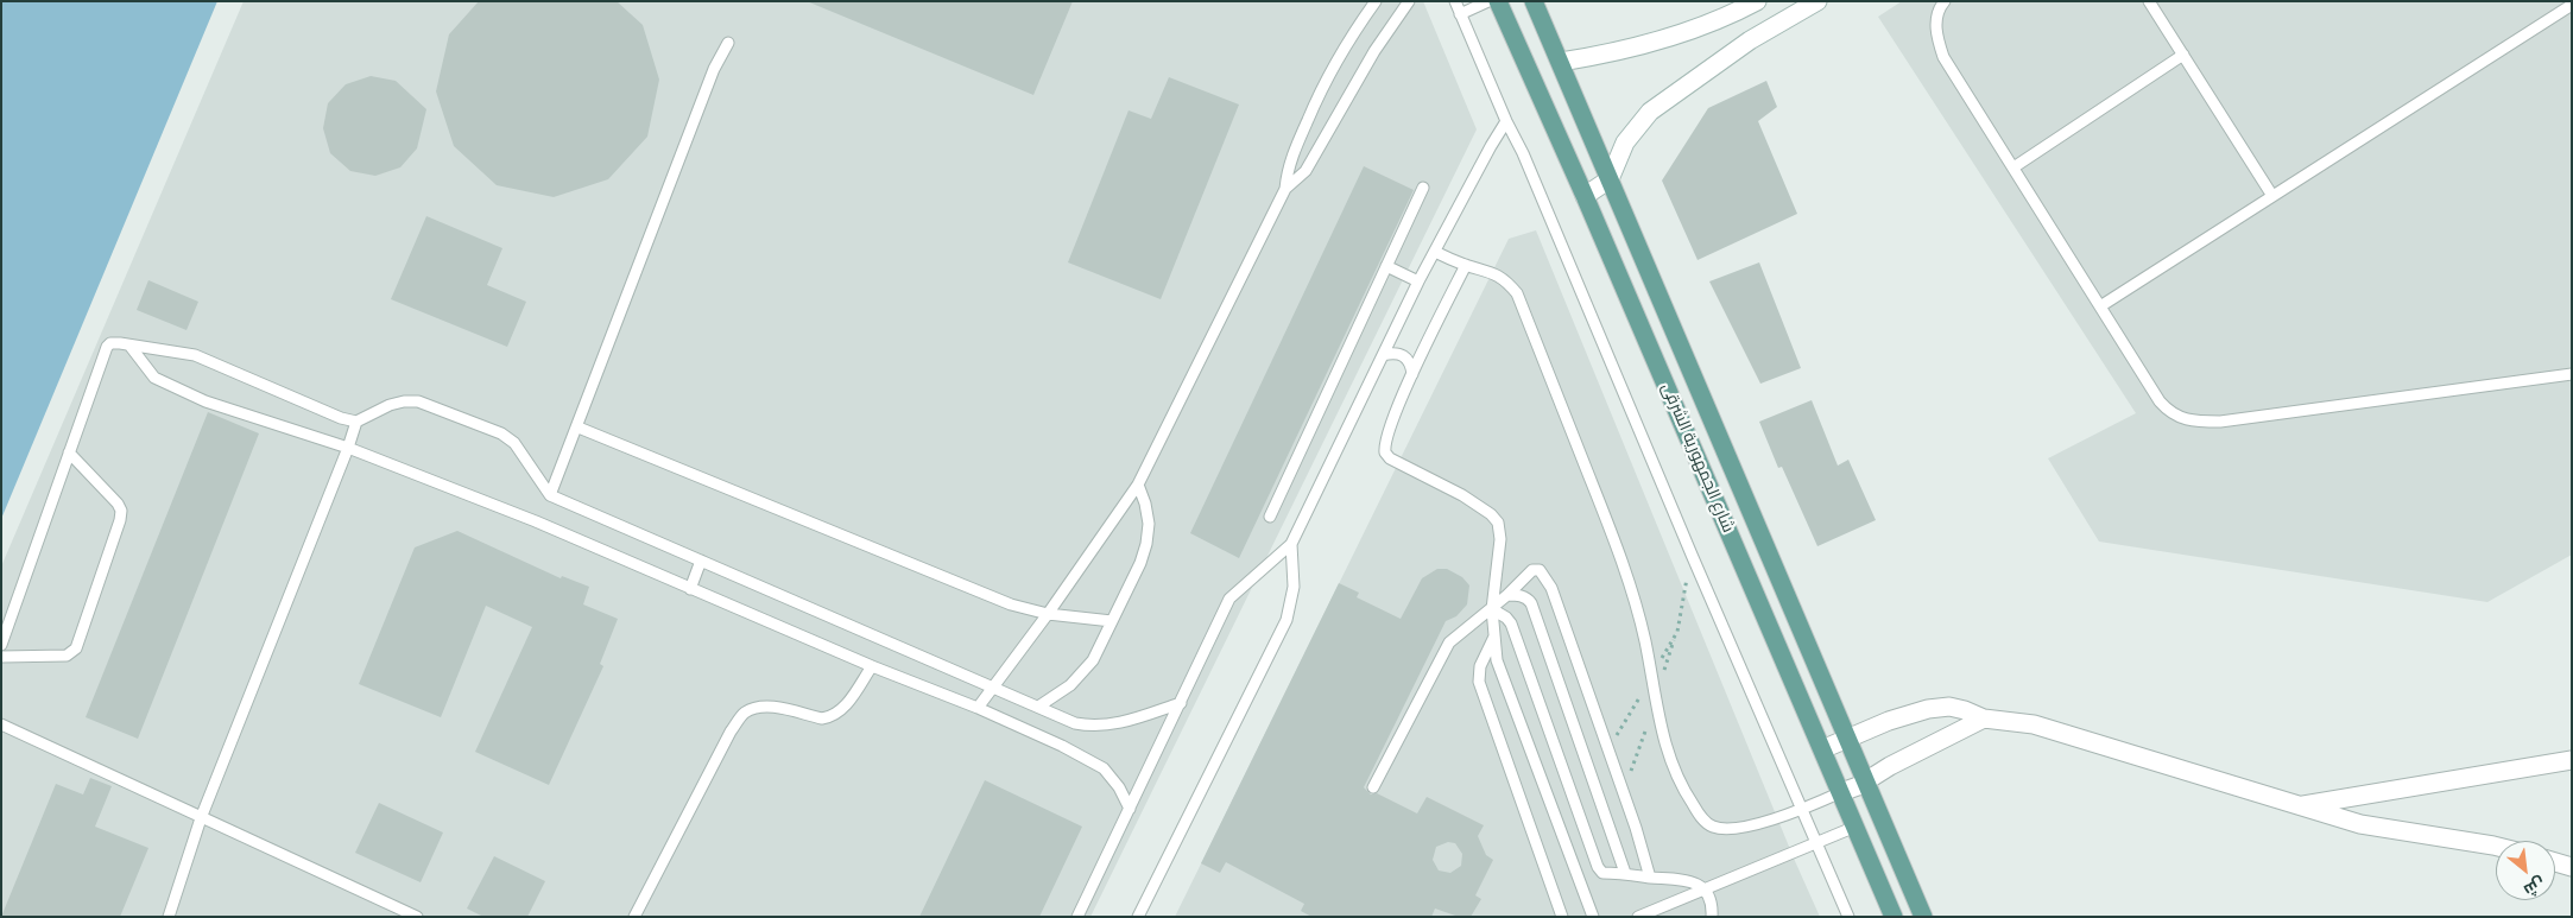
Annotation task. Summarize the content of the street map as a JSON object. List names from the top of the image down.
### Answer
{
  "streets": {
    "main road": ["شارع الجمهورية الشرقى"]
  },
  "north": "bottom right"
}
